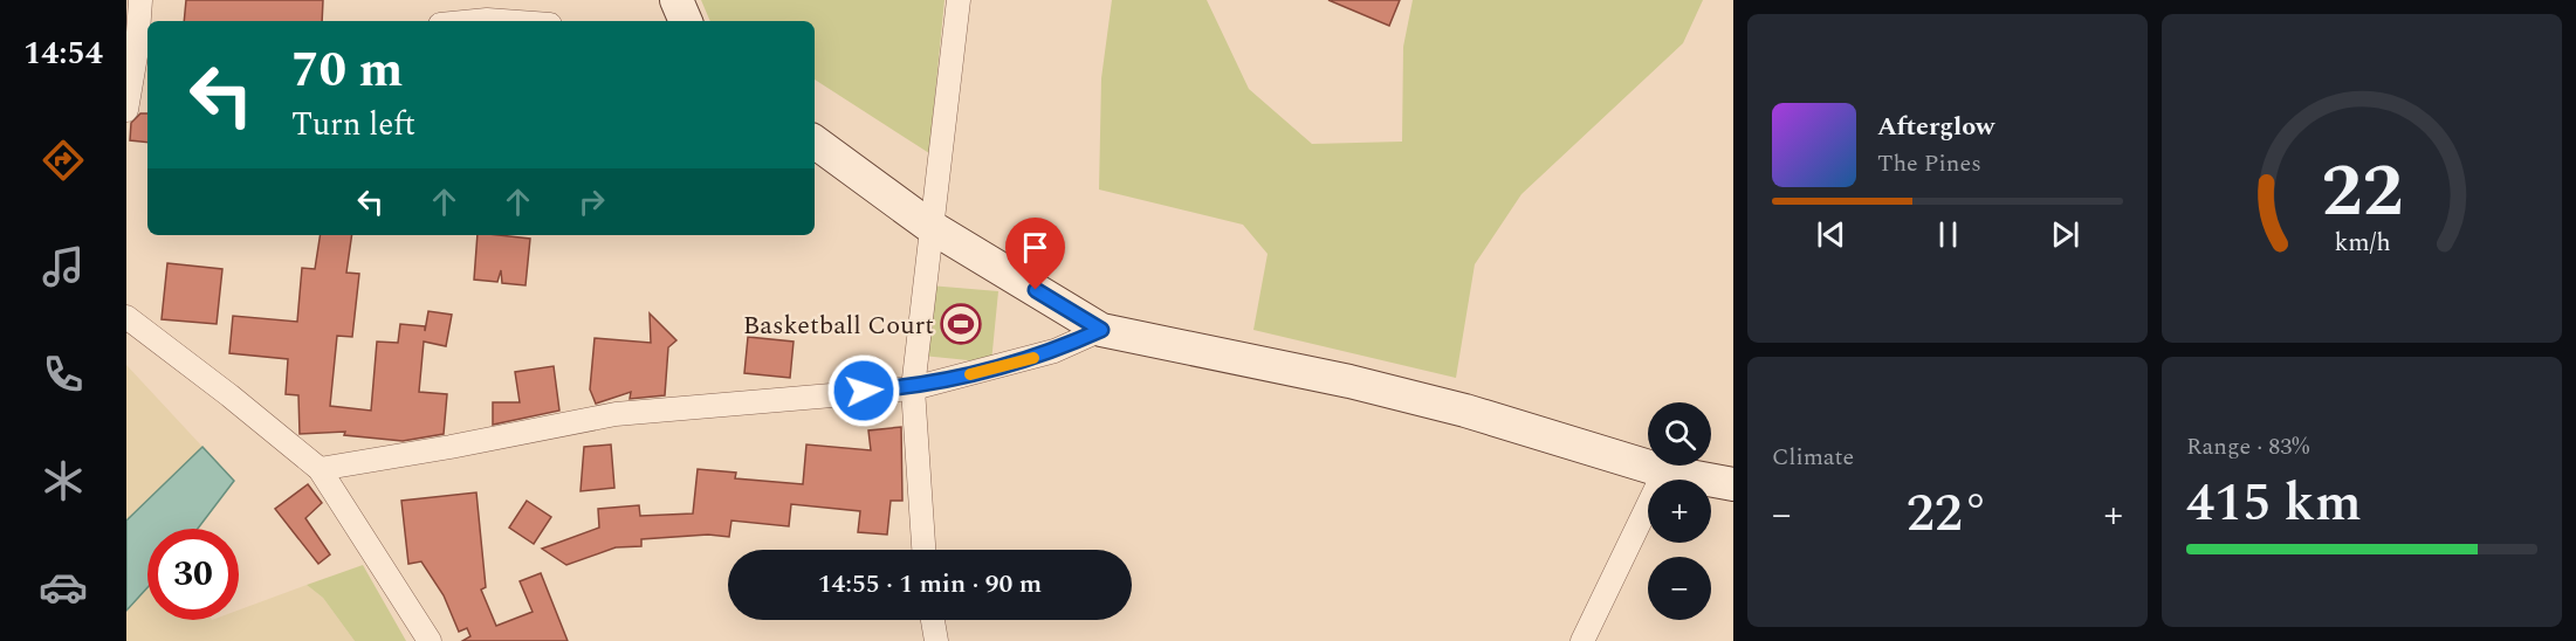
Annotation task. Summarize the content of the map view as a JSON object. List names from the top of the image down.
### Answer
{
  "places": {
    "sports": ["Basketball Court"]
  },
  "page": {
    "tabs": "14:54",
    "turn": ["70 m", "Turn left"],
    "song": ["Afterglow", "The Pines"],
    "tile": [
      "Climate",
      ["Range · 83%", "415 km"]
    ],
    "map_buttons": ["+", "−"],
    "heat": ["−", "22°", "+"],
    "limit": "30",
    "trip": "14:55 · 1 min · 90 m",
    "gauge": ["22", "km/h"]
  }
}
